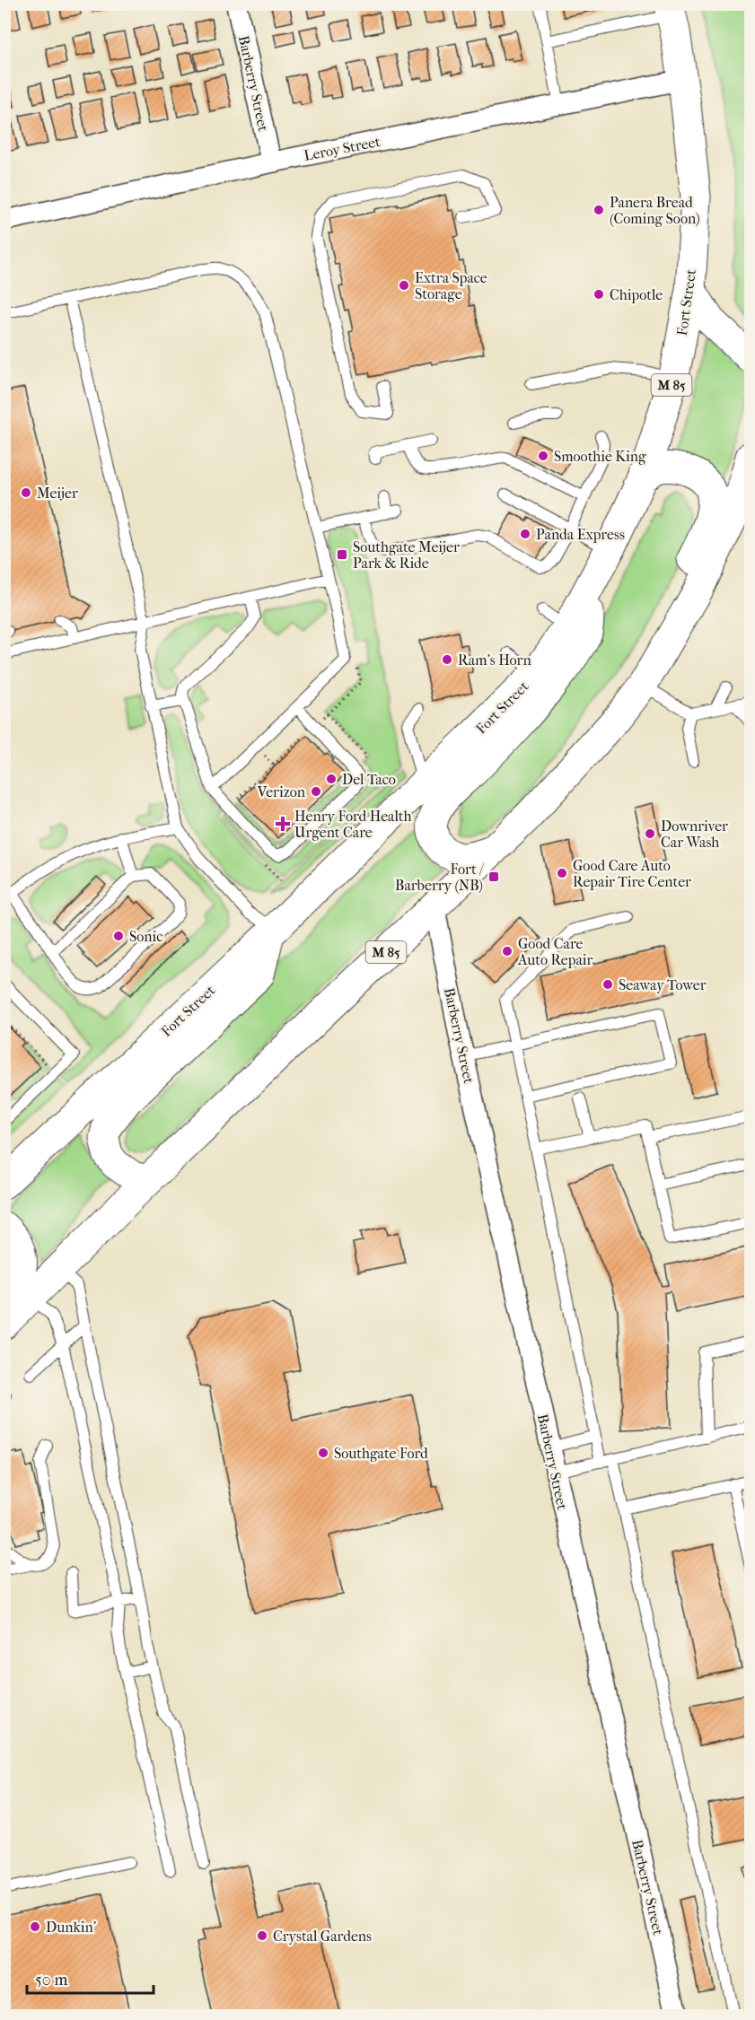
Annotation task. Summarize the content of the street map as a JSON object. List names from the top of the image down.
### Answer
{
  "streets": {
    "main road": ["Fort Street", "M 85"],
    "street": ["Barberry Street", "Leroy Street"]
  },
  "crossings": [
    ["Barberry Street", "Leroy Street"],
    ["Barberry Street", "M 85"],
    ["Leroy Street", "Fort Street"]
  ],
  "places": {
    "other": [
      "Panera Bread (Coming Soon)",
      "Extra Space Storage",
      "Chipotle",
      "Smoothie King",
      "Meijer",
      "Panda Express",
      "Ram's Horn",
      "Del Taco",
      "Verizon",
      "Downriver Car Wash",
      "Good Care Auto Repair Tire Center",
      "Sonic",
      "Good Care Auto Repair",
      "Seaway Tower",
      "Southgate Ford",
      "Dunkin'",
      "Crystal Gardens"
    ],
    "transit": ["Southgate Meijer Park & Ride", "Fort / Barberry (NB)"],
    "health": ["Henry Ford Health Urgent Care"]
  },
  "scale_bar": "50 m"
}
